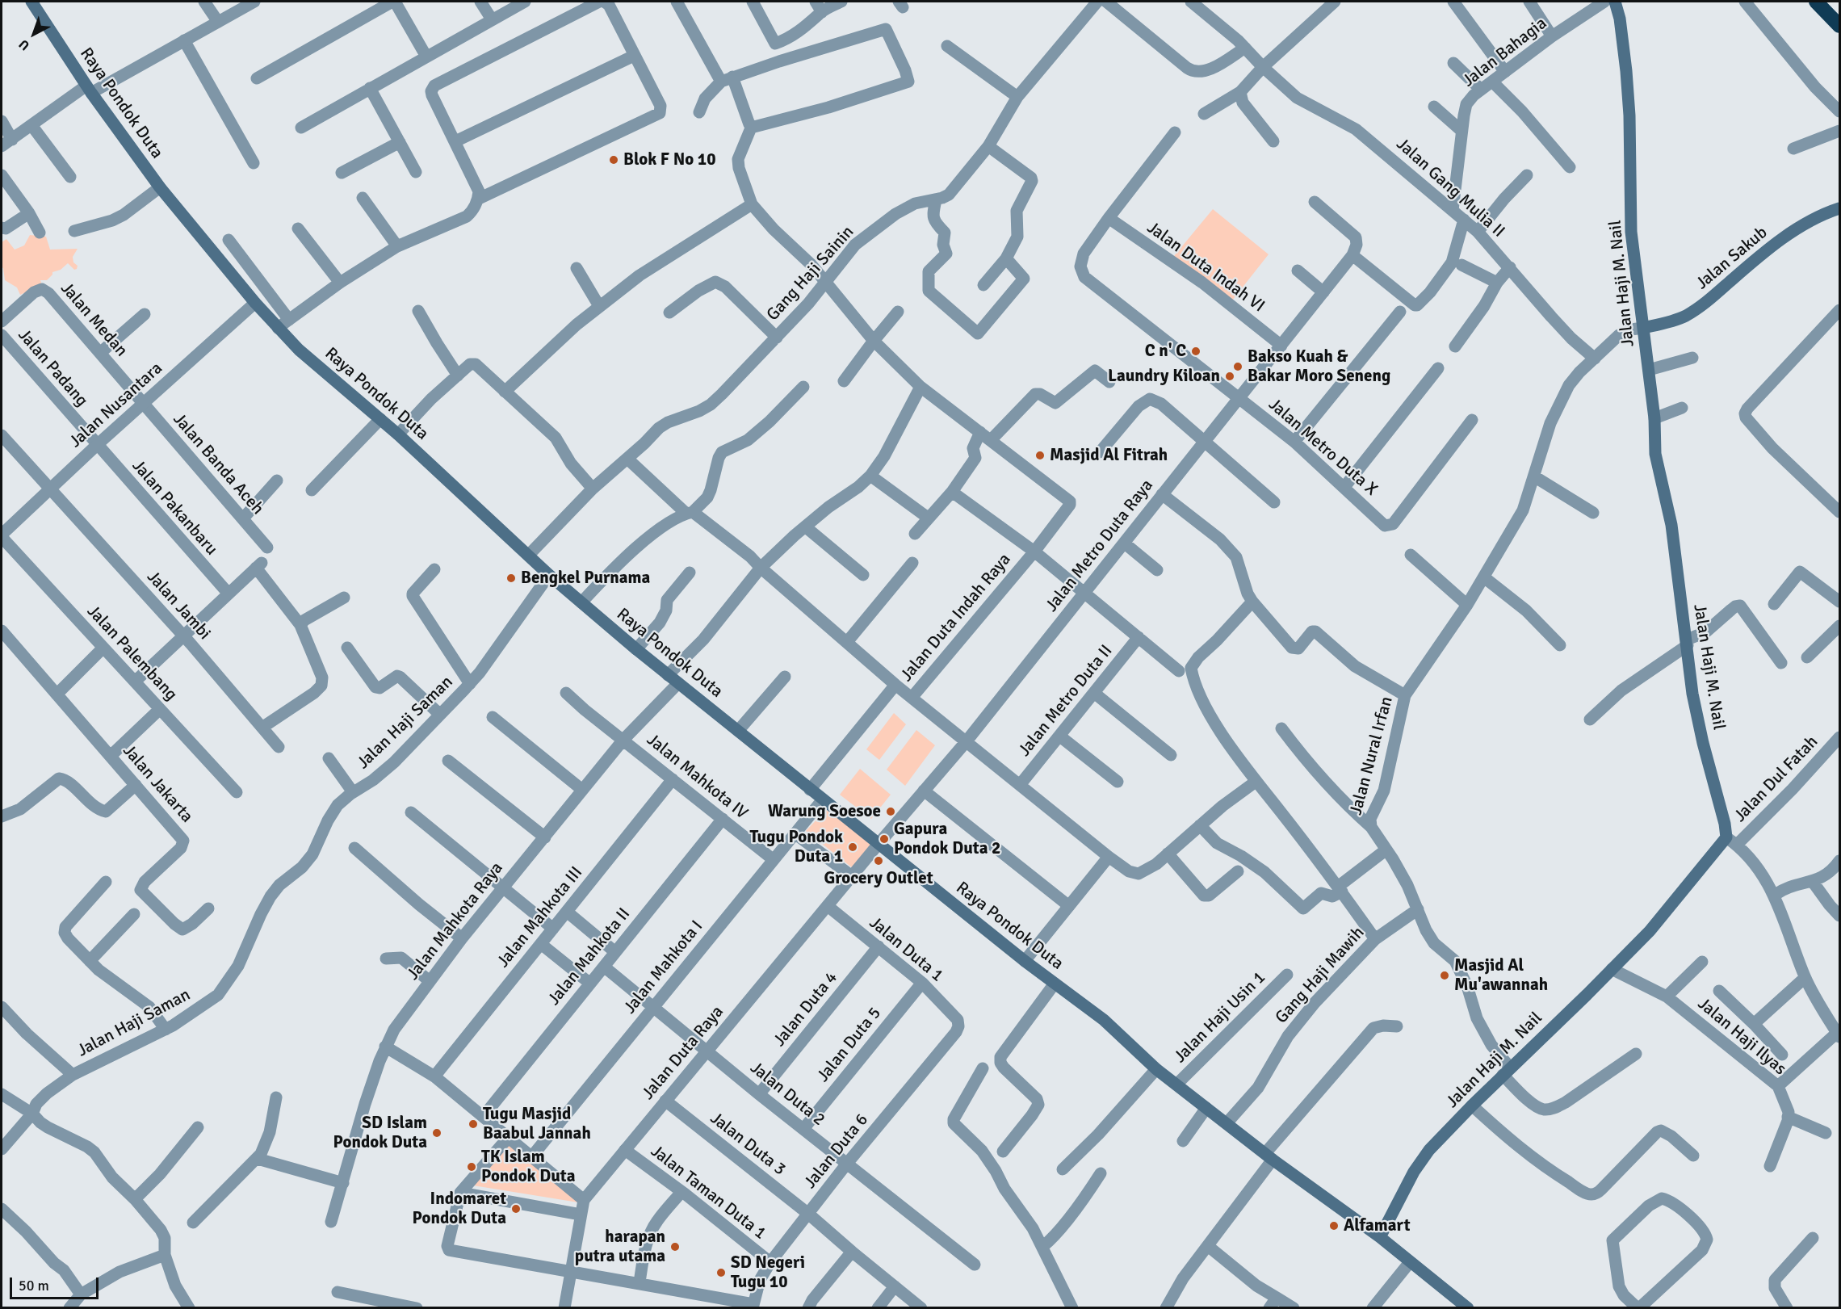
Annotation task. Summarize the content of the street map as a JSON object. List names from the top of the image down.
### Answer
{
  "streets": {
    "main road": ["Raya Pondok Duta", "Jalan Sakub", "Jalan Haji M. Nail"],
    "street": [
      "Jalan Bahagia",
      "Jalan Gang Mulia II",
      "Jalan Duta Indah VI",
      "Gang Haji Sainin",
      "Jalan Medan",
      "Jalan Padang",
      "Jalan Nusantara",
      "Jalan Metro Duta X",
      "Jalan Banda Aceh",
      "Jalan Pakanbaru",
      "Jalan Metro Duta Raya",
      "Jalan Jambi",
      "Jalan Duta Indah Raya",
      "Jalan Palembang",
      "Jalan Metro Duta II",
      "Jalan Haji Saman",
      "Jalan Nural Irfan",
      "Jalan Mahkota IV",
      "Jalan Dul Fatah",
      "Jalan Jakarta",
      "Jalan Mahkota III",
      "Jalan Mahkota Raya",
      "Jalan Duta 1",
      "Jalan Mahkota II",
      "Jalan Mahkota I",
      "Gang Haji Mawih",
      "Jalan Duta 4",
      "Jalan Haji Usin 1",
      "Jalan Haji Ilyas",
      "Jalan Duta 5",
      "Jalan Duta Raya",
      "Jalan Duta 2",
      "Jalan Duta 3",
      "Jalan Duta 6",
      "Jalan Taman Duta 1"
    ]
  },
  "crossings": [
    ["Jalan Bahagia", "Jalan Gang Mulia II"],
    ["Raya Pondok Duta", "Gang Haji Sainin"],
    ["Raya Pondok Duta", "Jalan Haji M. Nail"],
    ["Raya Pondok Duta", "Jalan Nusantara"],
    ["Raya Pondok Duta", "Jalan Metro Duta Raya"],
    ["Raya Pondok Duta", "Jalan Haji Saman"],
    ["Raya Pondok Duta", "Jalan Mahkota Raya"],
    ["Raya Pondok Duta", "Jalan Mahkota I"],
    ["Raya Pondok Duta", "Gang Haji Mawih"],
    ["Raya Pondok Duta", "Jalan Haji Usin 1"],
    ["Raya Pondok Duta", "Jalan Duta Raya"],
    ["Jalan Gang Mulia II", "Jalan Nural Irfan"],
    ["Jalan Sakub", "Jalan Haji M. Nail"],
    ["Jalan Sakub", "Jalan Nural Irfan"],
    ["Jalan Duta Indah VI", "Jalan Metro Duta X"],
    ["Jalan Duta Indah VI", "Jalan Metro Duta Raya"],
    ["Jalan Haji M. Nail", "Jalan Nural Irfan"],
    ["Jalan Haji M. Nail", "Jalan Dul Fatah"],
    ["Jalan Haji M. Nail", "Jalan Haji Ilyas"],
    ["Jalan Medan", "Jalan Nusantara"],
    ["Jalan Medan", "Jalan Banda Aceh"],
    ["Jalan Padang", "Jalan Nusantara"],
    ["Jalan Padang", "Jalan Pakanbaru"],
    ["Jalan Nusantara", "Jalan Banda Aceh"],
    ["Jalan Nusantara", "Jalan Pakanbaru"],
    ["Jalan Nusantara", "Jalan Jambi"],
    ["Jalan Nusantara", "Jalan Palembang"],
    ["Jalan Metro Duta X", "Jalan Metro Duta Raya"],
    ["Jalan Metro Duta Raya", "Jalan Duta Indah Raya"],
    ["Jalan Metro Duta Raya", "Jalan Duta Raya"],
    ["Jalan Duta Indah Raya", "Jalan Metro Duta II"],
    ["Jalan Nural Irfan", "Gang Haji Mawih"],
    ["Jalan Mahkota IV", "Jalan Mahkota III"],
    ["Jalan Mahkota IV", "Jalan Mahkota Raya"],
    ["Jalan Mahkota IV", "Jalan Mahkota II"],
    ["Jalan Mahkota IV", "Jalan Mahkota I"],
    ["Jalan Duta 1", "Jalan Duta 4"],
    ["Jalan Duta 1", "Jalan Duta 5"],
    ["Jalan Duta 1", "Jalan Duta Raya"],
    ["Jalan Duta 1", "Jalan Duta 6"],
    ["Jalan Mahkota II", "Jalan Duta 2"],
    ["Jalan Mahkota I", "Jalan Duta 2"],
    ["Jalan Duta 4", "Jalan Duta 2"],
    ["Jalan Duta 5", "Jalan Duta 2"],
    ["Jalan Duta Raya", "Jalan Duta 2"],
    ["Jalan Duta Raya", "Jalan Duta 3"],
    ["Jalan Duta Raya", "Jalan Taman Duta 1"],
    ["Jalan Duta 2", "Jalan Duta 6"],
    ["Jalan Duta 3", "Jalan Duta 6"],
    ["Jalan Duta 6", "Jalan Taman Duta 1"]
  ],
  "places": [
    "Blok F No 10",
    "C n' C",
    "Bakso Kuah & Bakar Moro Seneng",
    "Laundry Kiloan",
    "Masjid Al Fitrah",
    "Bengkel Purnama",
    "Warung Soesoe",
    "Gapura Pondok Duta 2",
    "Tugu Pondok Duta 1",
    "Grocery Outlet",
    "Masjid Al Mu'awannah",
    "Tugu Masjid Baabul Jannah",
    "SD Islam Pondok Duta",
    "TK Islam Pondok Duta",
    "Indomaret Pondok Duta",
    "Alfamart",
    "harapan putra utama",
    "SD Negeri Tugu 10"
  ],
  "scale_bar": "50 m",
  "north": "bottom left"
}
